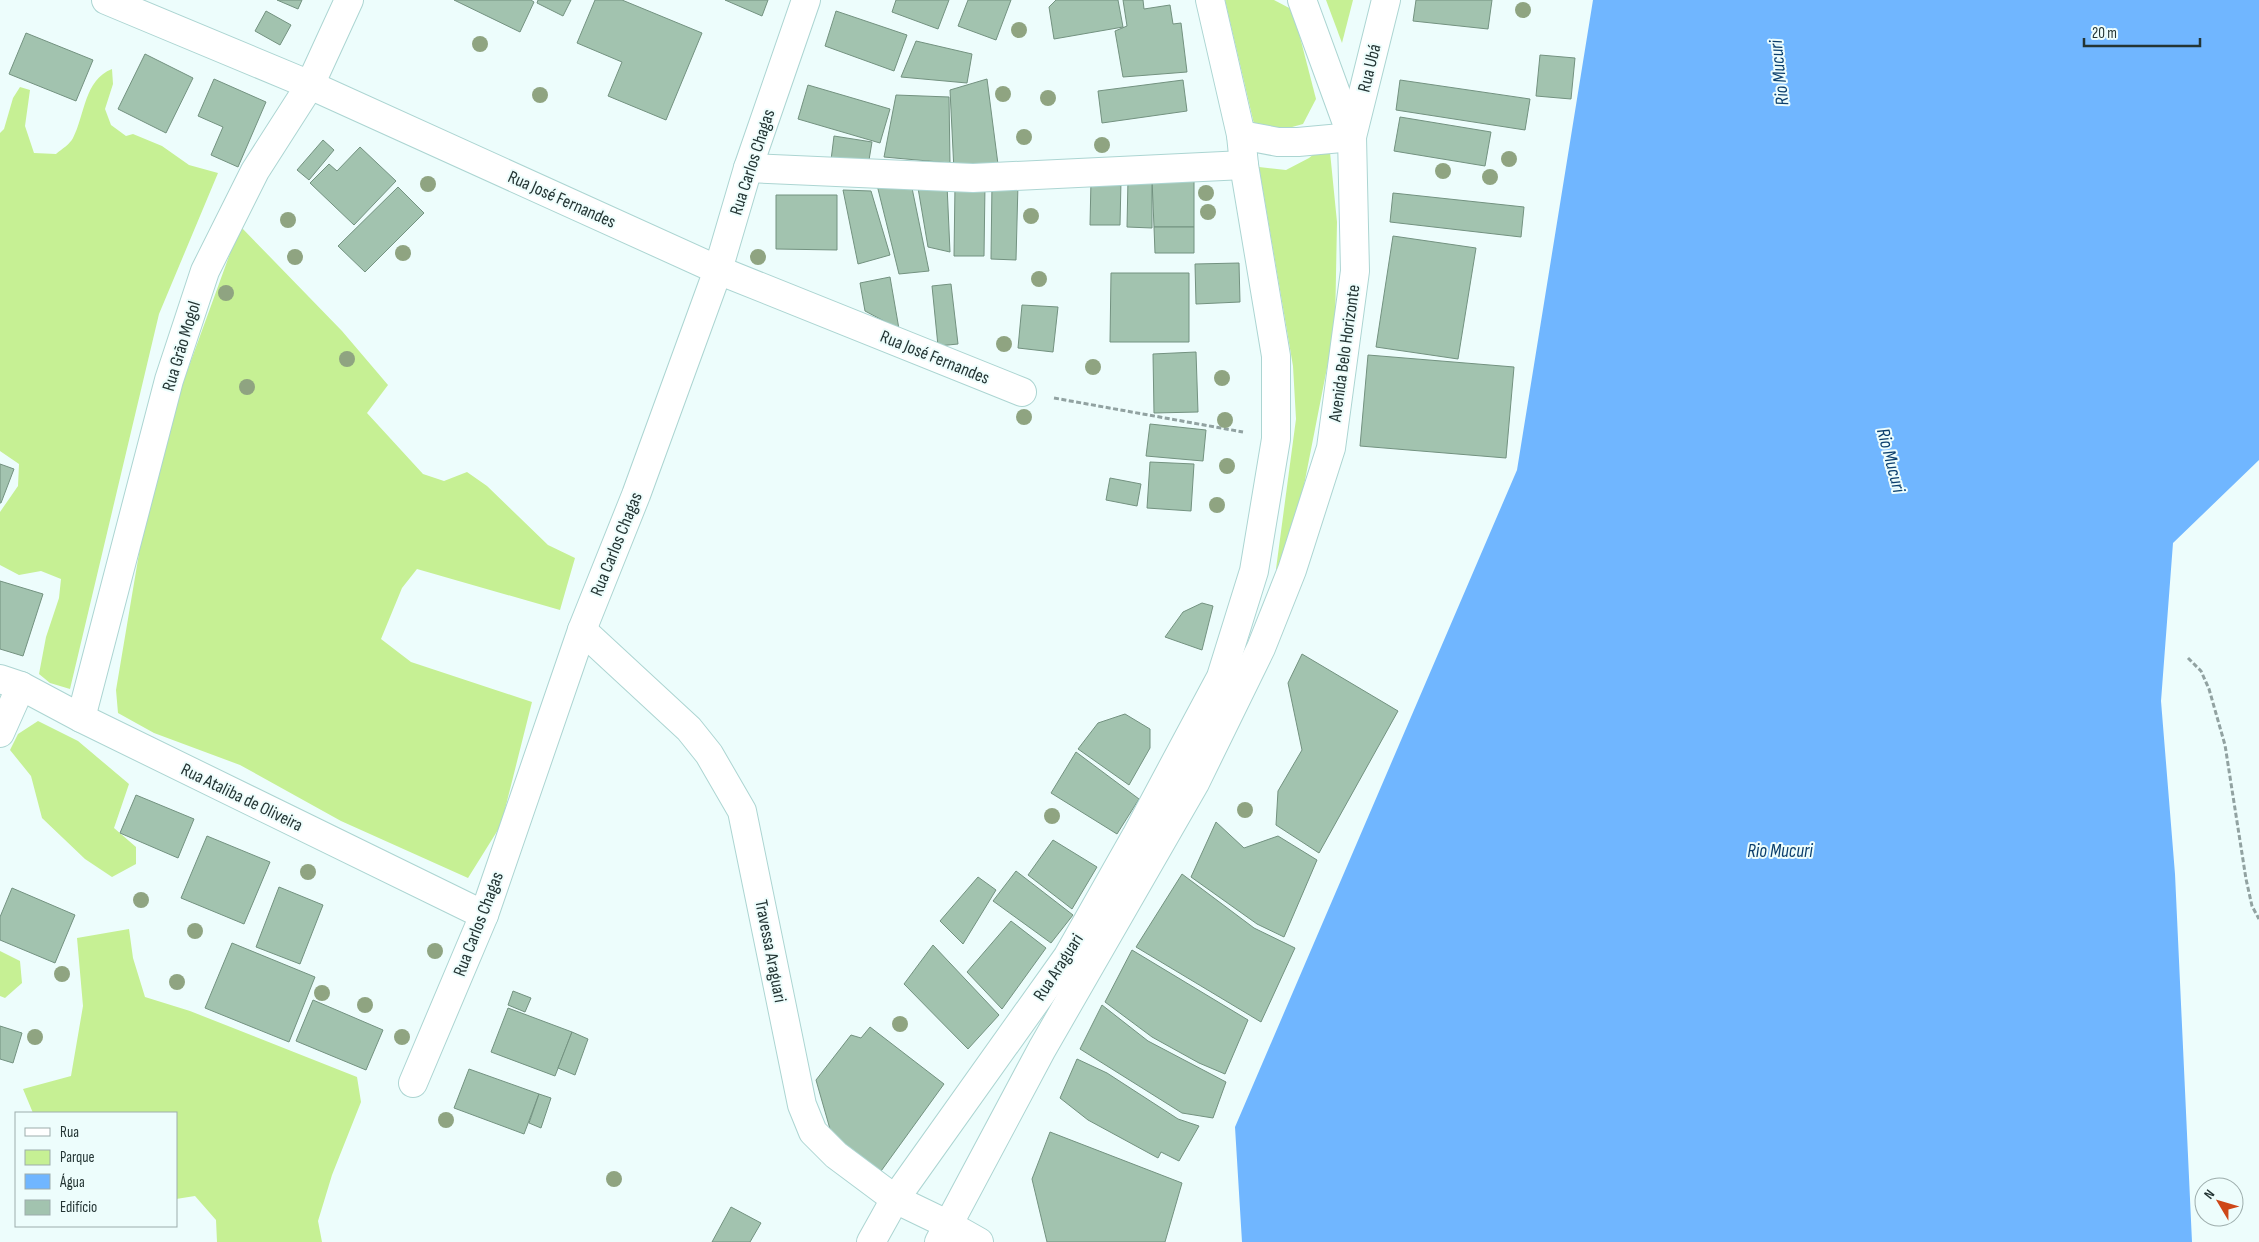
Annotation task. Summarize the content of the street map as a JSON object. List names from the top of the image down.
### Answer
{
  "streets": {
    "street": [
      "Rua Ubá",
      "Rua Carlos Chagas",
      "Rua José Fernandes",
      "Rua Grão Mogol",
      "Avenida Belo Horizonte",
      "Rua Ataliba de Oliveira",
      "Travessa Araguari",
      "Rua Araguari"
    ]
  },
  "crossings": [
    ["Rua Ubá", "Avenida Belo Horizonte"],
    ["Rua Carlos Chagas", "Rua José Fernandes"],
    ["Rua Carlos Chagas", "Rua Ataliba de Oliveira"],
    ["Rua Carlos Chagas", "Travessa Araguari"],
    ["Rua José Fernandes", "Rua Grão Mogol"],
    ["Rua Grão Mogol", "Rua Ataliba de Oliveira"],
    ["Avenida Belo Horizonte", "Rua Araguari"],
    ["Travessa Araguari", "Rua Araguari"]
  ],
  "water": ["Rio Mucuri"],
  "legend": [
    "Rua",
    "Parque",
    "Água",
    "Edifício"
  ],
  "scale_bar": "20 m",
  "north": "top left"
}
